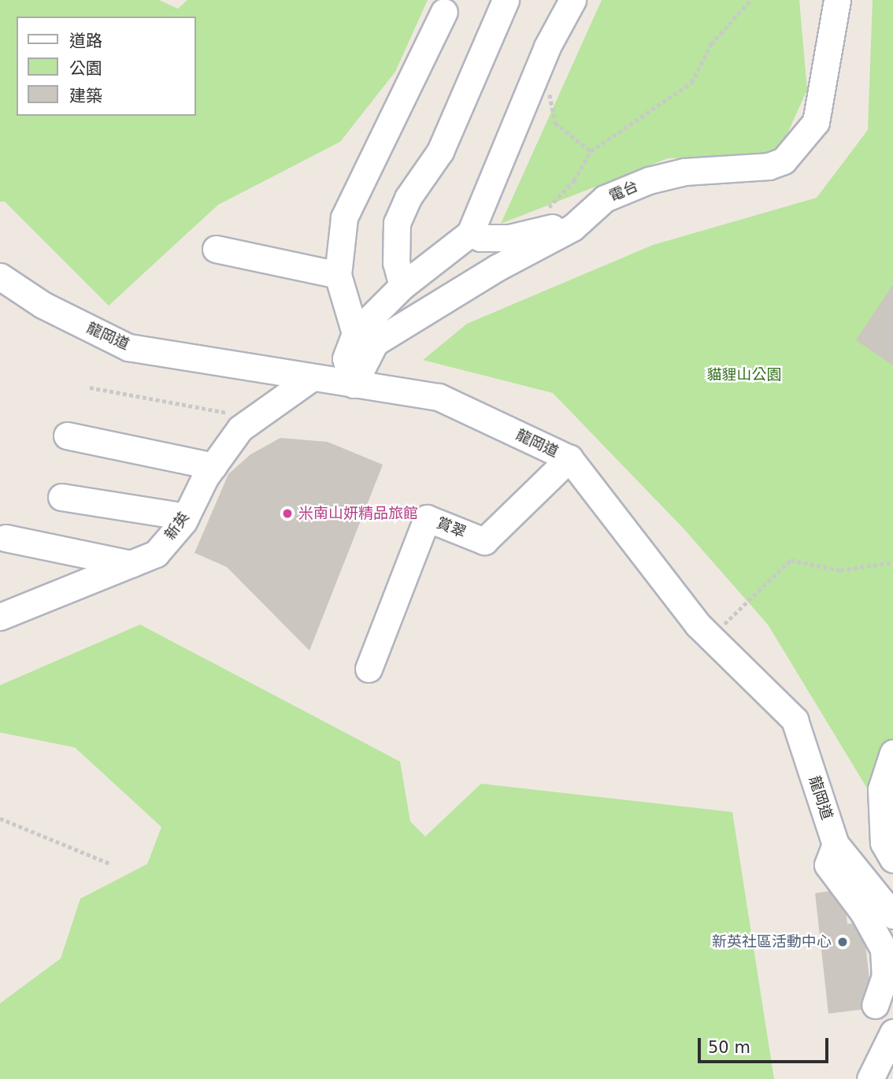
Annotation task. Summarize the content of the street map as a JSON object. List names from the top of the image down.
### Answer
{
  "streets": {
    "street": [
      "電台",
      "龍岡道",
      "新英",
      "賞翠"
    ]
  },
  "crossings": [
    ["電台", "龍岡道"],
    ["龍岡道", "新英"],
    ["龍岡道", "賞翠"]
  ],
  "parks": ["貓貍山公園"],
  "places": ["米南山妍精品旅館", "新英社區活動中心"],
  "legend": ["道路", "公園", "建築"],
  "scale_bar": "50 m"
}
